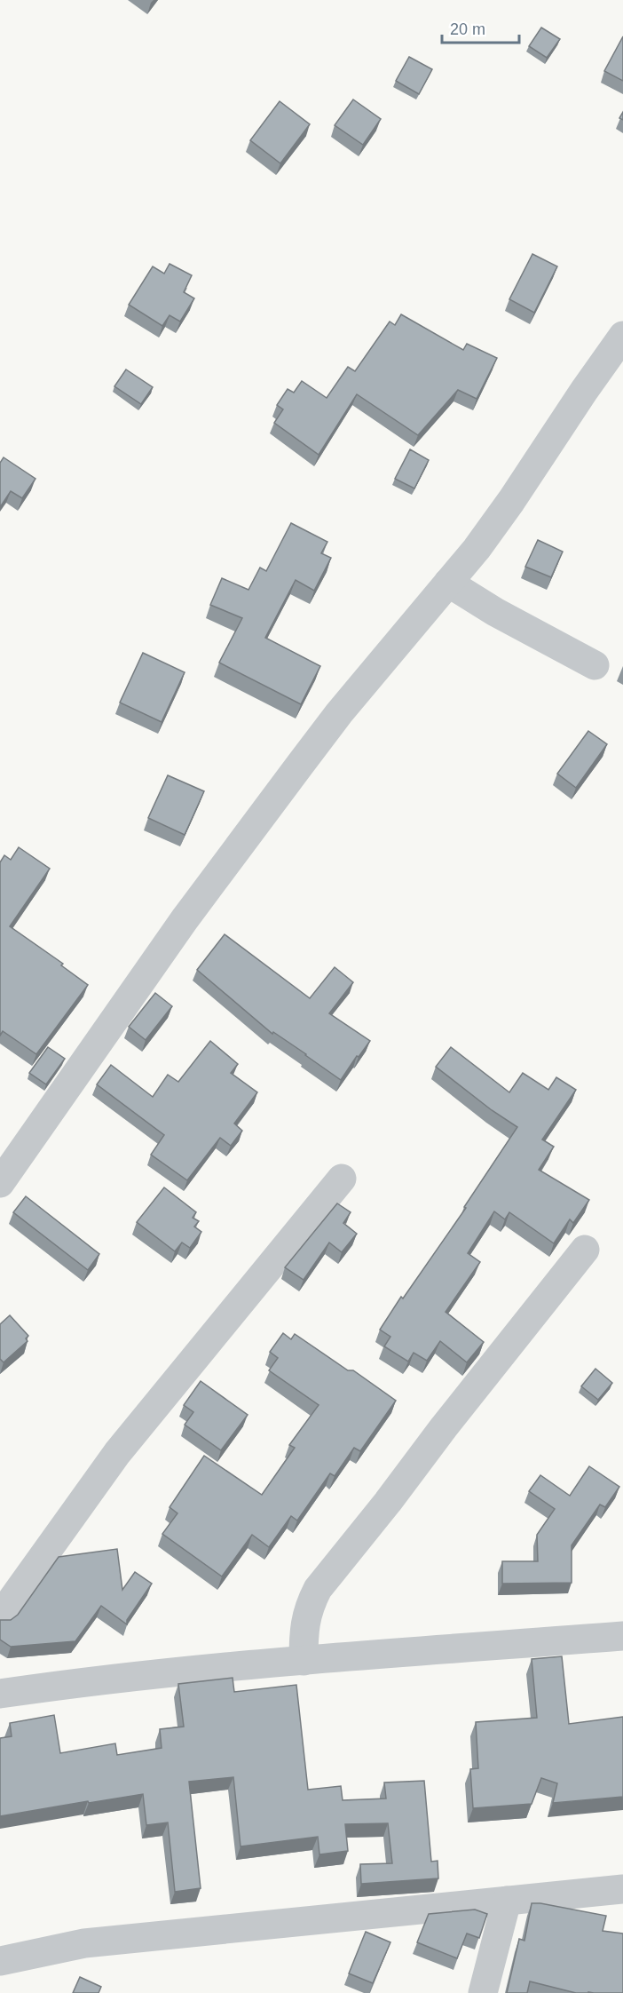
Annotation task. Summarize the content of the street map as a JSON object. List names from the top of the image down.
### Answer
{
  "scale_bar": "20 m"
}
